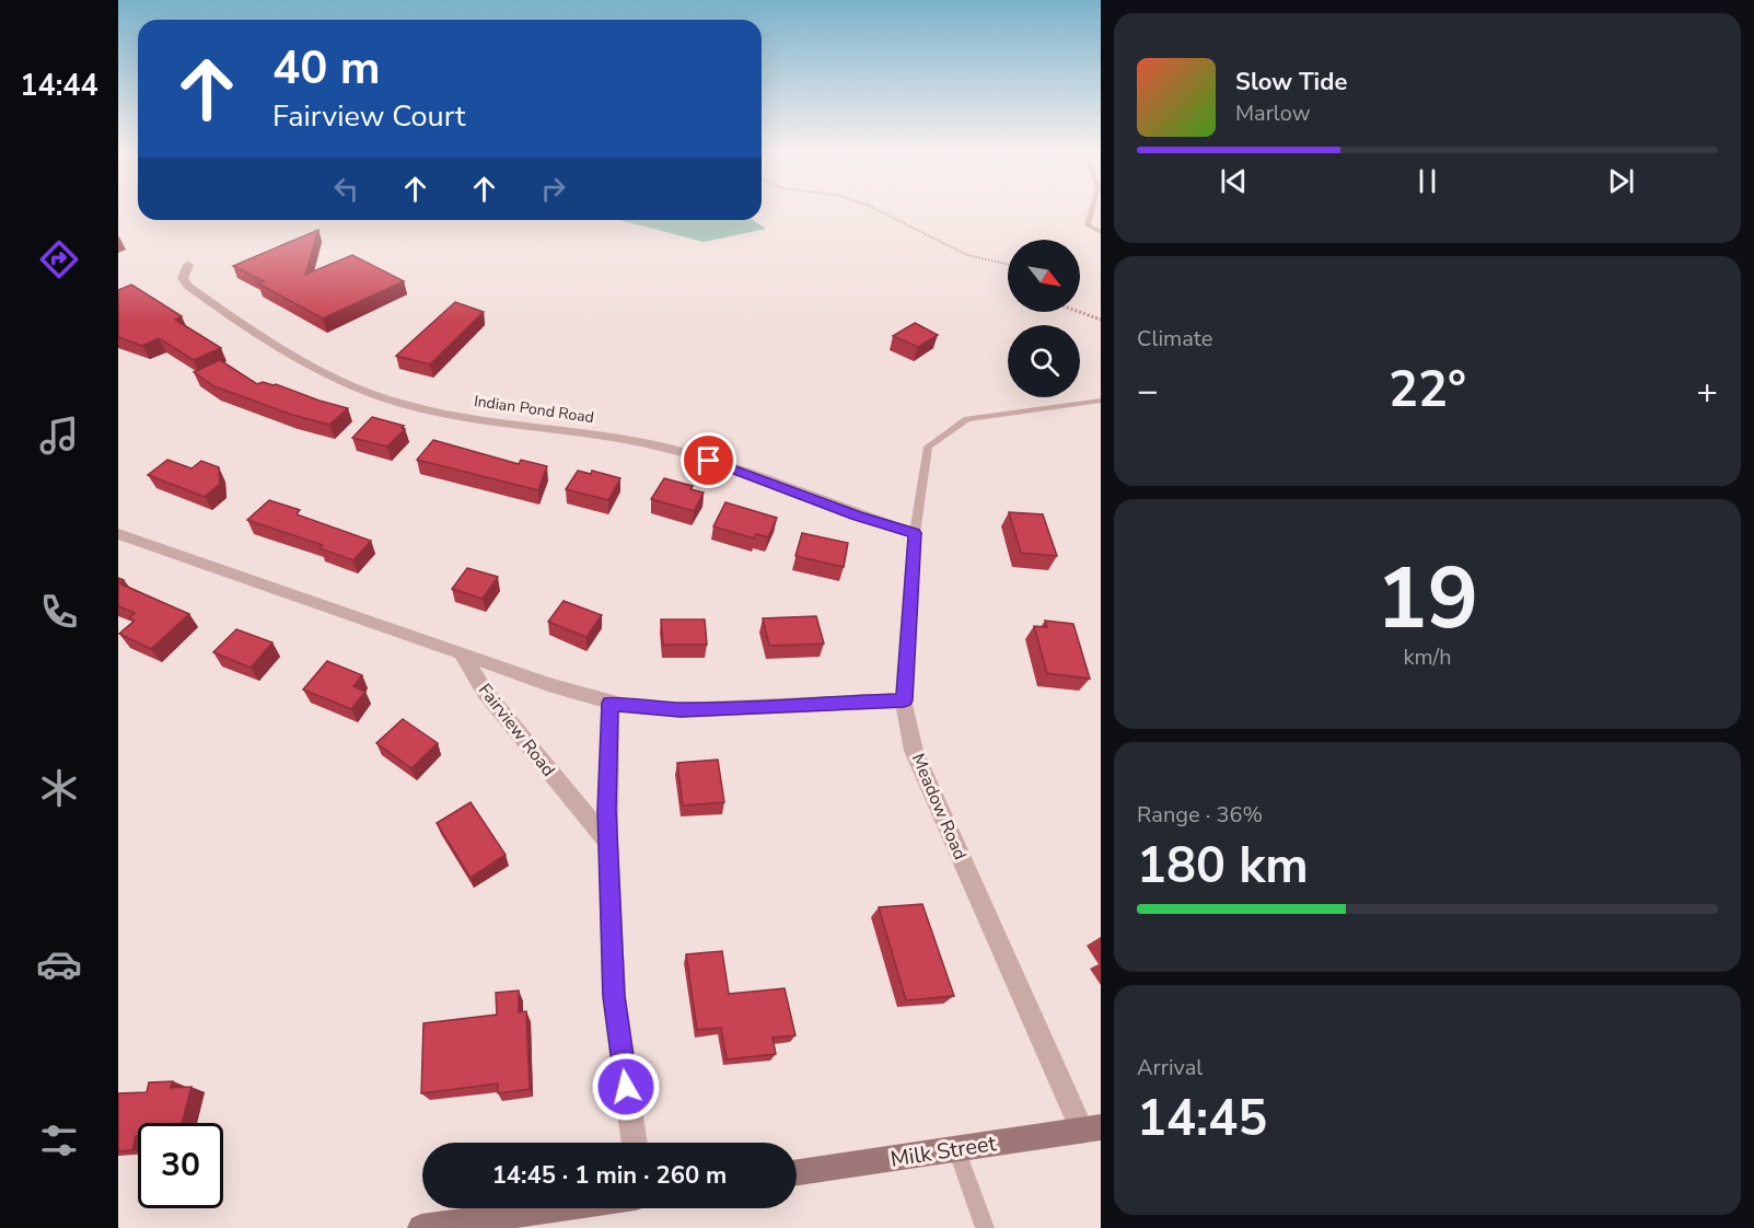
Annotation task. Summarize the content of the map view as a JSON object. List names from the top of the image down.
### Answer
{
  "streets": {
    "main road": ["Milk Street"],
    "street": ["Indian Pond Road", "Fairview Road", "Meadow Road"]
  },
  "crossings": [
    ["Indian Pond Road", "Meadow Road"],
    ["Meadow Road", "Milk Street"]
  ],
  "north": "bottom right",
  "page": {
    "tabs": "14:44",
    "turn": ["40 m", "Fairview Court"],
    "song": ["Slow Tide", "Marlow"],
    "tile": [
      "Climate",
      ["19", "km/h"],
      ["Range · 36%", "180 km"],
      ["Arrival", "14:45"]
    ],
    "heat": ["−", "22°", "+"],
    "limit": "30",
    "trip": "14:45 · 1 min · 260 m"
  }
}
